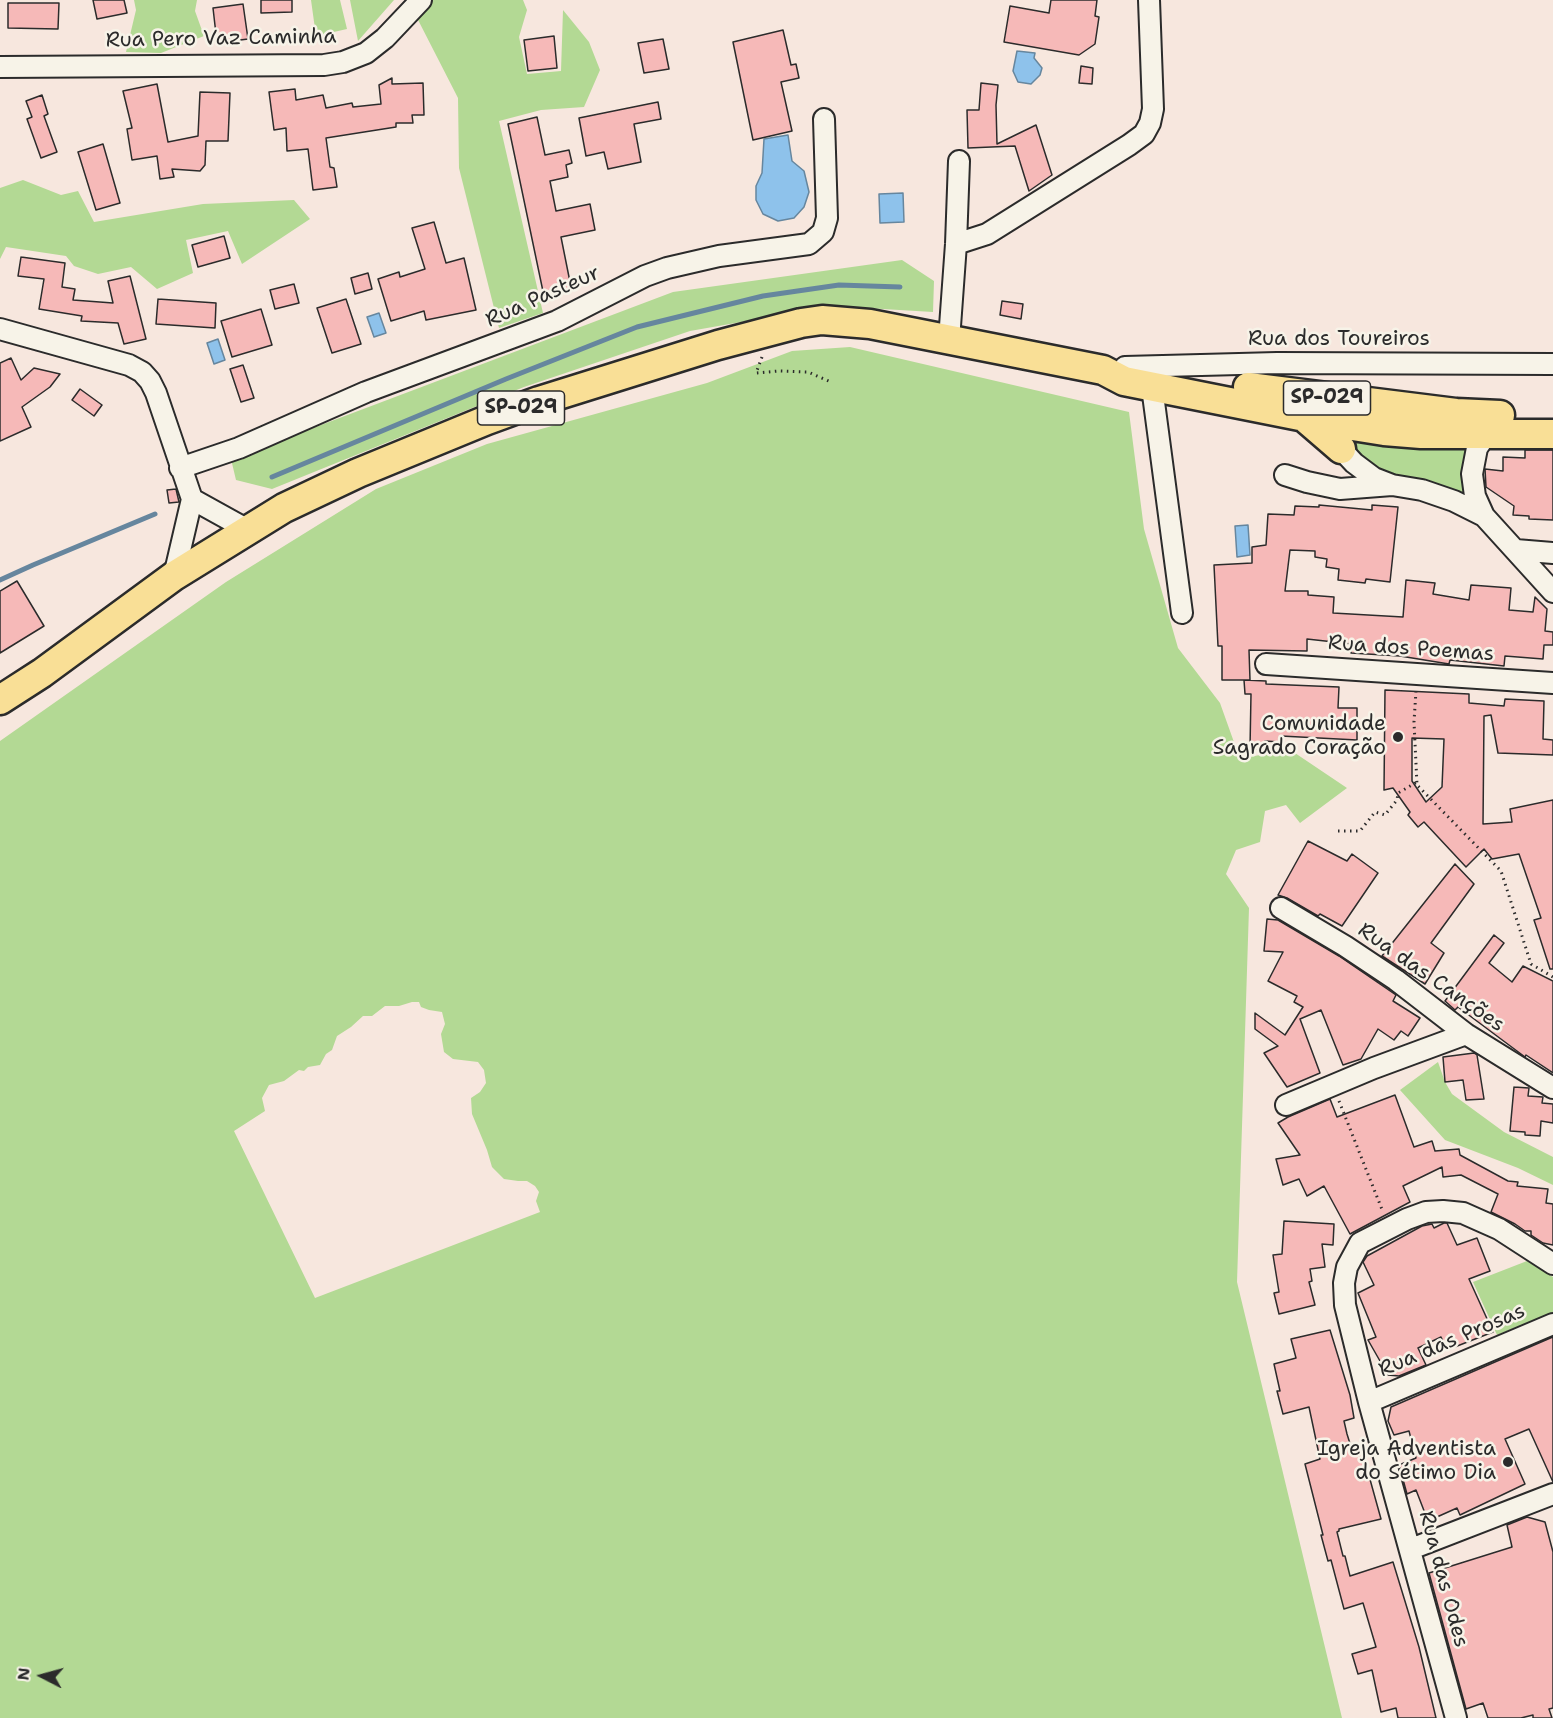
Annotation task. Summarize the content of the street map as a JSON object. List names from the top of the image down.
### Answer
{
  "streets": {
    "highway": ["SP-029"],
    "street": [
      "Rua Pero Vaz Caminha",
      "Rua Pasteur",
      "Rua dos Toureiros",
      "Rua dos Poemas",
      "Rua das Canções",
      "Rua das Prosas",
      "Rua das Odes"
    ]
  },
  "crossings": [
    ["Rua dos Toureiros", "SP-029"],
    ["Rua das Prosas", "Rua das Odes"]
  ],
  "places": ["Comunidade Sagrado Coração", "Igreja Adventista do Sétimo Dia"],
  "north": "left"
}
